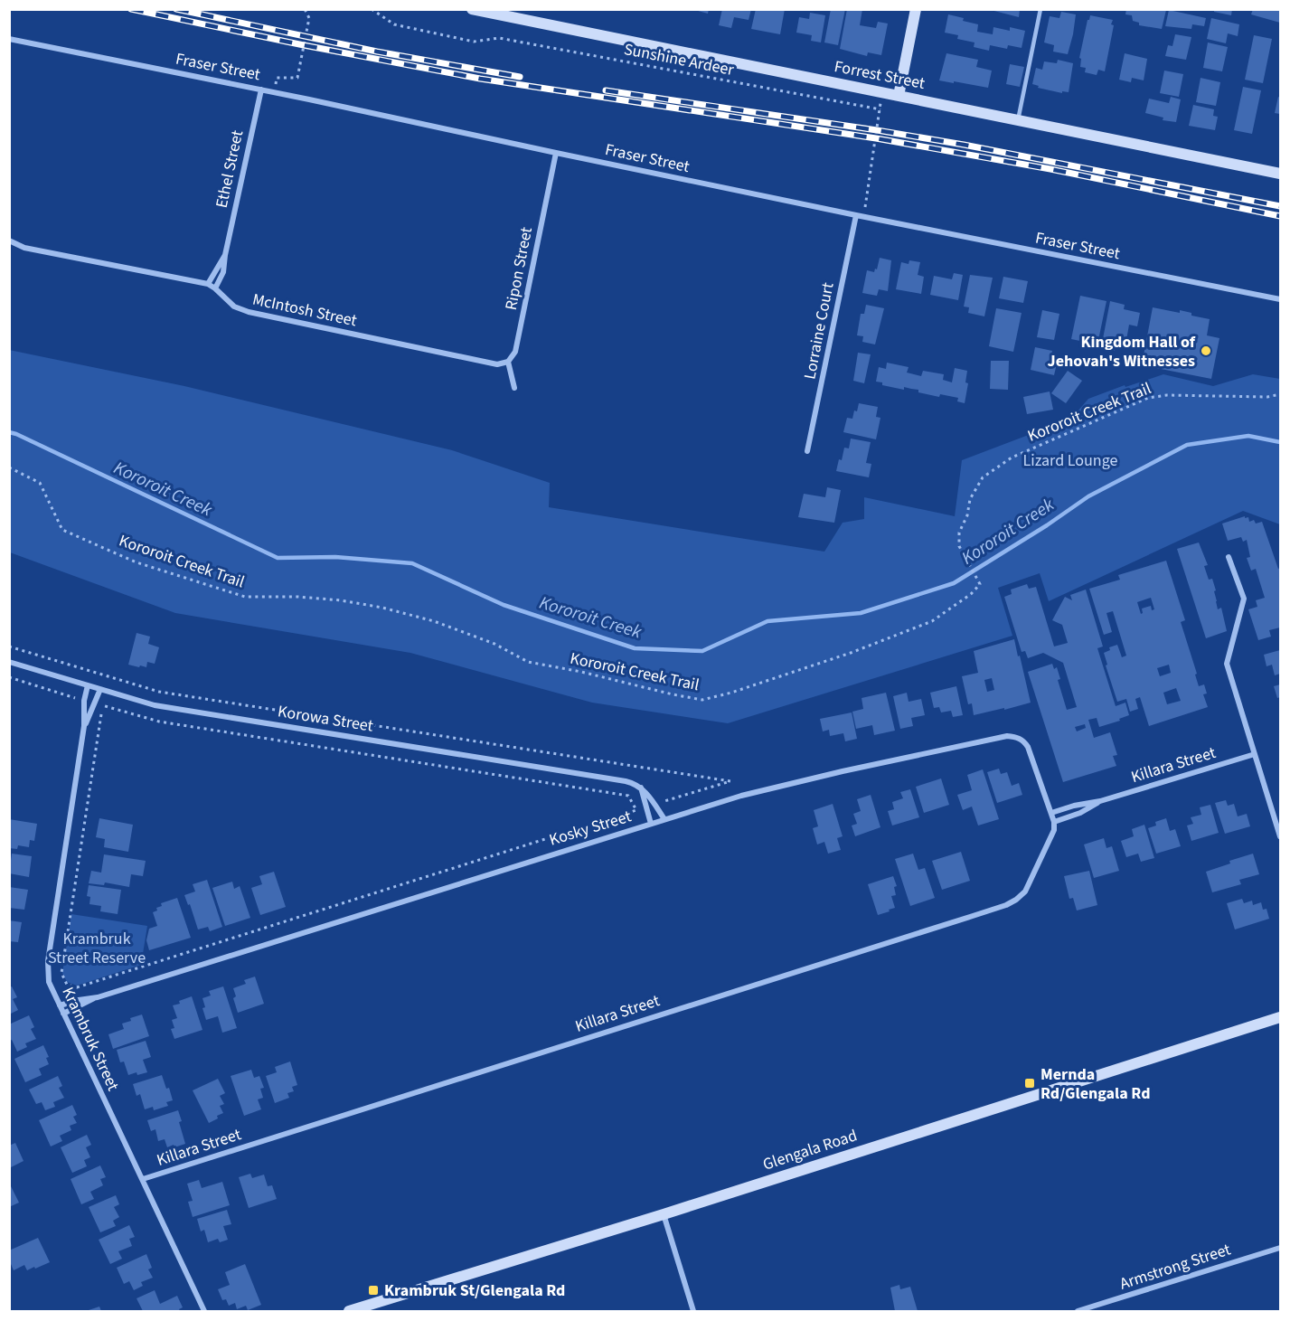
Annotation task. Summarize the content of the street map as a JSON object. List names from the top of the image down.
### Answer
{
  "streets": {
    "street": [
      "Fraser Street",
      "Forrest Street",
      "Ethel Street",
      "Ripon Street",
      "McIntosh Street",
      "Lorraine Court",
      "Korowa Street",
      "Killara Street",
      "Kosky Street",
      "Krambruk Street",
      "Glengala Road",
      "Armstrong Street"
    ],
    "path": ["Sunshine Ardeer", "Kororoit Creek Trail"]
  },
  "crossings": [
    ["Sunshine Ardeer", "Fraser Street"],
    ["Fraser Street", "Ethel Street"],
    ["Fraser Street", "Ripon Street"],
    ["Fraser Street", "Lorraine Court"],
    ["Ethel Street", "McIntosh Street"],
    ["Ripon Street", "McIntosh Street"],
    ["Korowa Street", "Krambruk Street"],
    ["Killara Street", "Kosky Street"],
    ["Killara Street", "Krambruk Street"],
    ["Kosky Street", "Krambruk Street"]
  ],
  "water": ["Kororoit Creek"],
  "parks": ["Lizard Lounge", "Krambruk Street Reserve"],
  "places": {
    "other": ["Kingdom Hall of Jehovah's Witnesses"],
    "transit": ["Mernda Rd/Glengala Rd", "Krambruk St/Glengala Rd"]
  }
}
